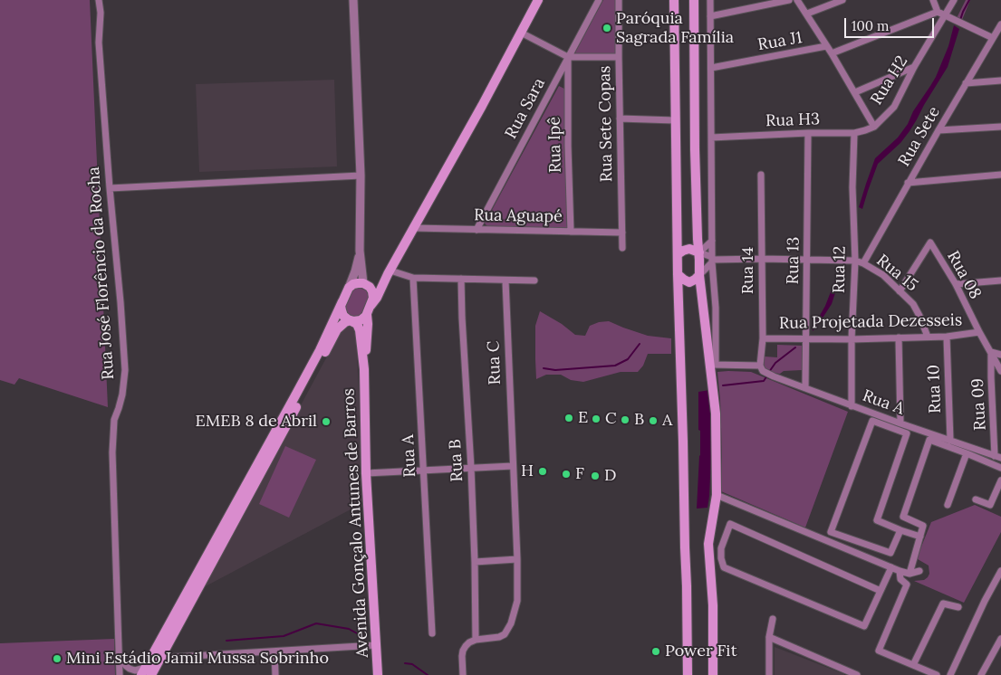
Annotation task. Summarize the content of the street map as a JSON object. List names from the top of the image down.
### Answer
{
  "streets": {
    "main road": ["Avenida Gonçalo Antunes de Barros"],
    "street": [
      "Rua J1",
      "Rua H2",
      "Rua Sara",
      "Rua H3",
      "Rua Sete Copas",
      "Rua Sete",
      "Rua Ipê",
      "Rua Aguapé",
      "Rua 13",
      "Rua 12",
      "Rua 14",
      "Rua José Florêncio da Rocha",
      "Rua 15",
      "Rua 08",
      "Rua Projetada Dezesseis",
      "Rua C",
      "Rua 10",
      "Rua A",
      "Rua 09",
      "Rua B"
    ]
  },
  "crossings": [
    ["Rua H2", "Rua H3"],
    ["Rua Sara", "Rua Ipê"],
    ["Rua Sara", "Rua Aguapé"],
    ["Rua H3", "Rua 13"],
    ["Rua H3", "Rua 12"],
    ["Rua Sete Copas", "Rua Aguapé"],
    ["Rua Sete", "Rua 15"],
    ["Rua Ipê", "Rua Aguapé"],
    ["Rua 13", "Rua 15"],
    ["Rua 13", "Rua Projetada Dezesseis"],
    ["Rua 13", "Rua A"],
    ["Rua 12", "Rua 15"],
    ["Rua 12", "Rua Projetada Dezesseis"],
    ["Rua 12", "Rua A"],
    ["Rua 14", "Rua Projetada Dezesseis"],
    ["Rua 14", "Rua A"],
    ["Rua 15", "Rua 08"],
    ["Rua 15", "Rua Projetada Dezesseis"],
    ["Rua 08", "Rua Projetada Dezesseis"],
    ["Rua 08", "Rua 09"],
    ["Rua Projetada Dezesseis", "Rua 10"],
    ["Rua C", "Rua B"],
    ["Rua 10", "Rua A"],
    ["Rua A", "Rua 09"]
  ],
  "places": [
    "Paróquia Sagrada Família",
    "E",
    "C",
    "B",
    "A",
    "EMEB 8 de Abril",
    "H",
    "F",
    "D",
    "Power Fit",
    "Mini Estádio Jamil Mussa Sobrinho"
  ],
  "scale_bar": "100 m"
}
